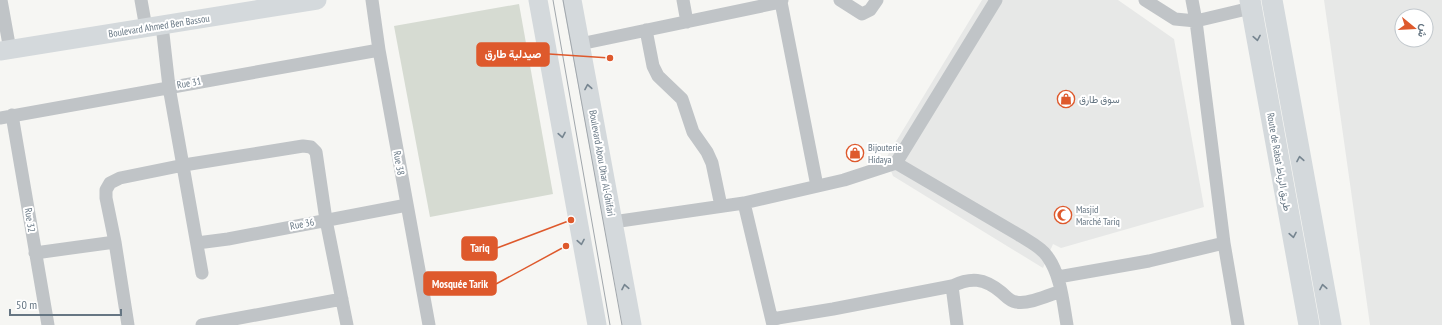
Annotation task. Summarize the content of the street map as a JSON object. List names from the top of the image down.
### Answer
{
  "streets": {
    "main road": ["Route de Rabat طريق الرباط"],
    "street": [
      "Boulevard Ahmed Ben Bassou",
      "Rue 31",
      "Rue 38",
      "Boulevard Abou Dhar Al-Ghifari",
      "Rue 32",
      "Rue 36"
    ]
  },
  "crossings": [
    ["Rue 31", "Rue 38"],
    ["Rue 31", "Rue 32"],
    ["Rue 38", "Rue 36"]
  ],
  "places": {
    "other": ["صيدلية طارق", "Tariq", "Mosquée Tarik"],
    "shop": ["سوق طارق", "Bijouterie Hidaya"],
    "mosque": ["Masjid Marché Tariq"]
  },
  "scale_bar": "50 m",
  "north": "right"
}
